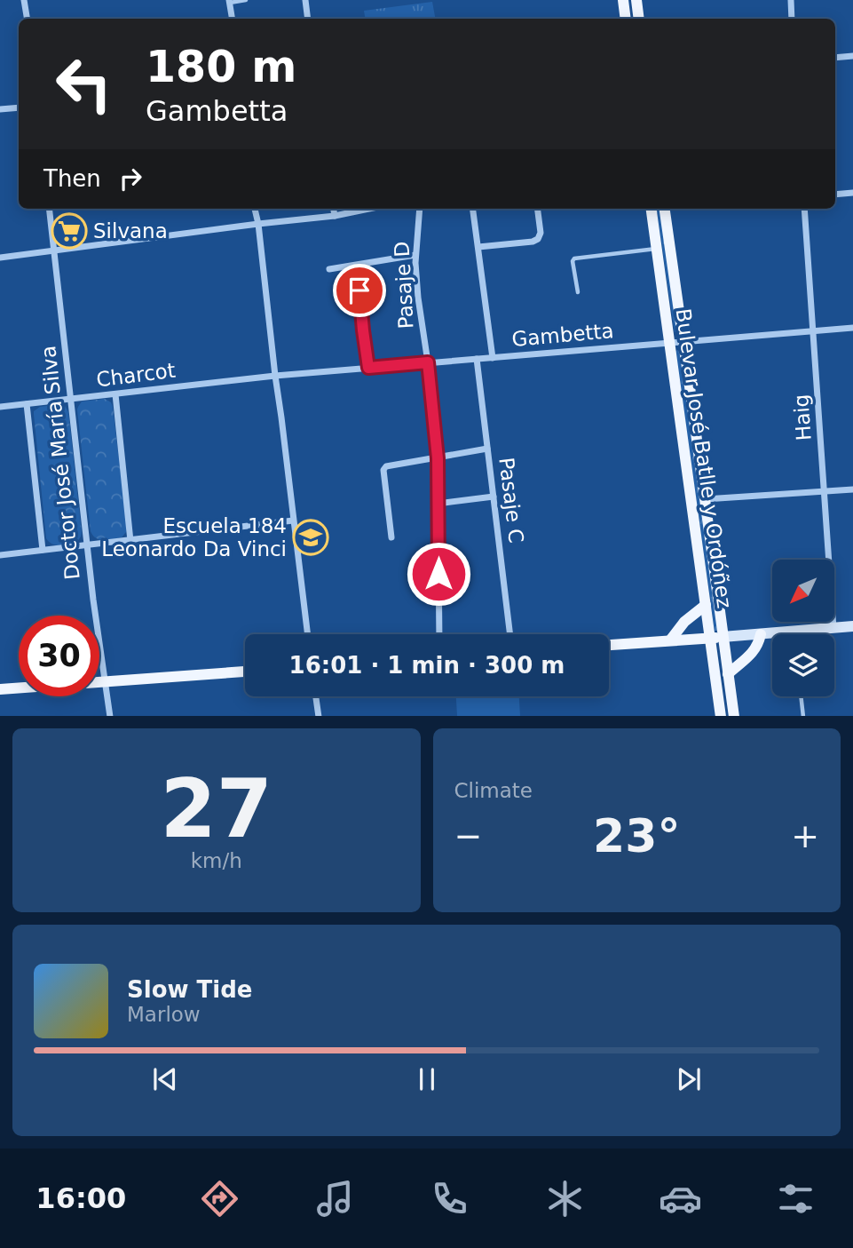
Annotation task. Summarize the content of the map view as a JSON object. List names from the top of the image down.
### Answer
{
  "streets": {
    "main road": ["Bulevar José Batlle y Ordóñez"],
    "street": [
      "Pasaje D",
      "Gambetta",
      "Charcot",
      "Haig",
      "Doctor José María Silva",
      "Pasaje C"
    ]
  },
  "crossings": [
    ["Pasaje D", "Gambetta"],
    ["Gambetta", "Charcot"],
    ["Gambetta", "Haig"],
    ["Gambetta", "Bulevar José Batlle y Ordóñez"],
    ["Gambetta", "Pasaje C"],
    ["Charcot", "Doctor José María Silva"]
  ],
  "places": {
    "supermarket": ["Silvana"],
    "school or university": ["Escuela 184 Leonardo Da Vinci"]
  },
  "north": "bottom left",
  "page": {
    "turn": ["180 m", "Gambetta"],
    "then": "Then",
    "limit": "30",
    "trip": "16:01 · 1 min · 300 m",
    "tile": [
      ["27", "km/h"],
      "Climate"
    ],
    "heat": ["−", "23°", "+"],
    "song": ["Slow Tide", "Marlow"],
    "tabs": "16:00"
  }
}
